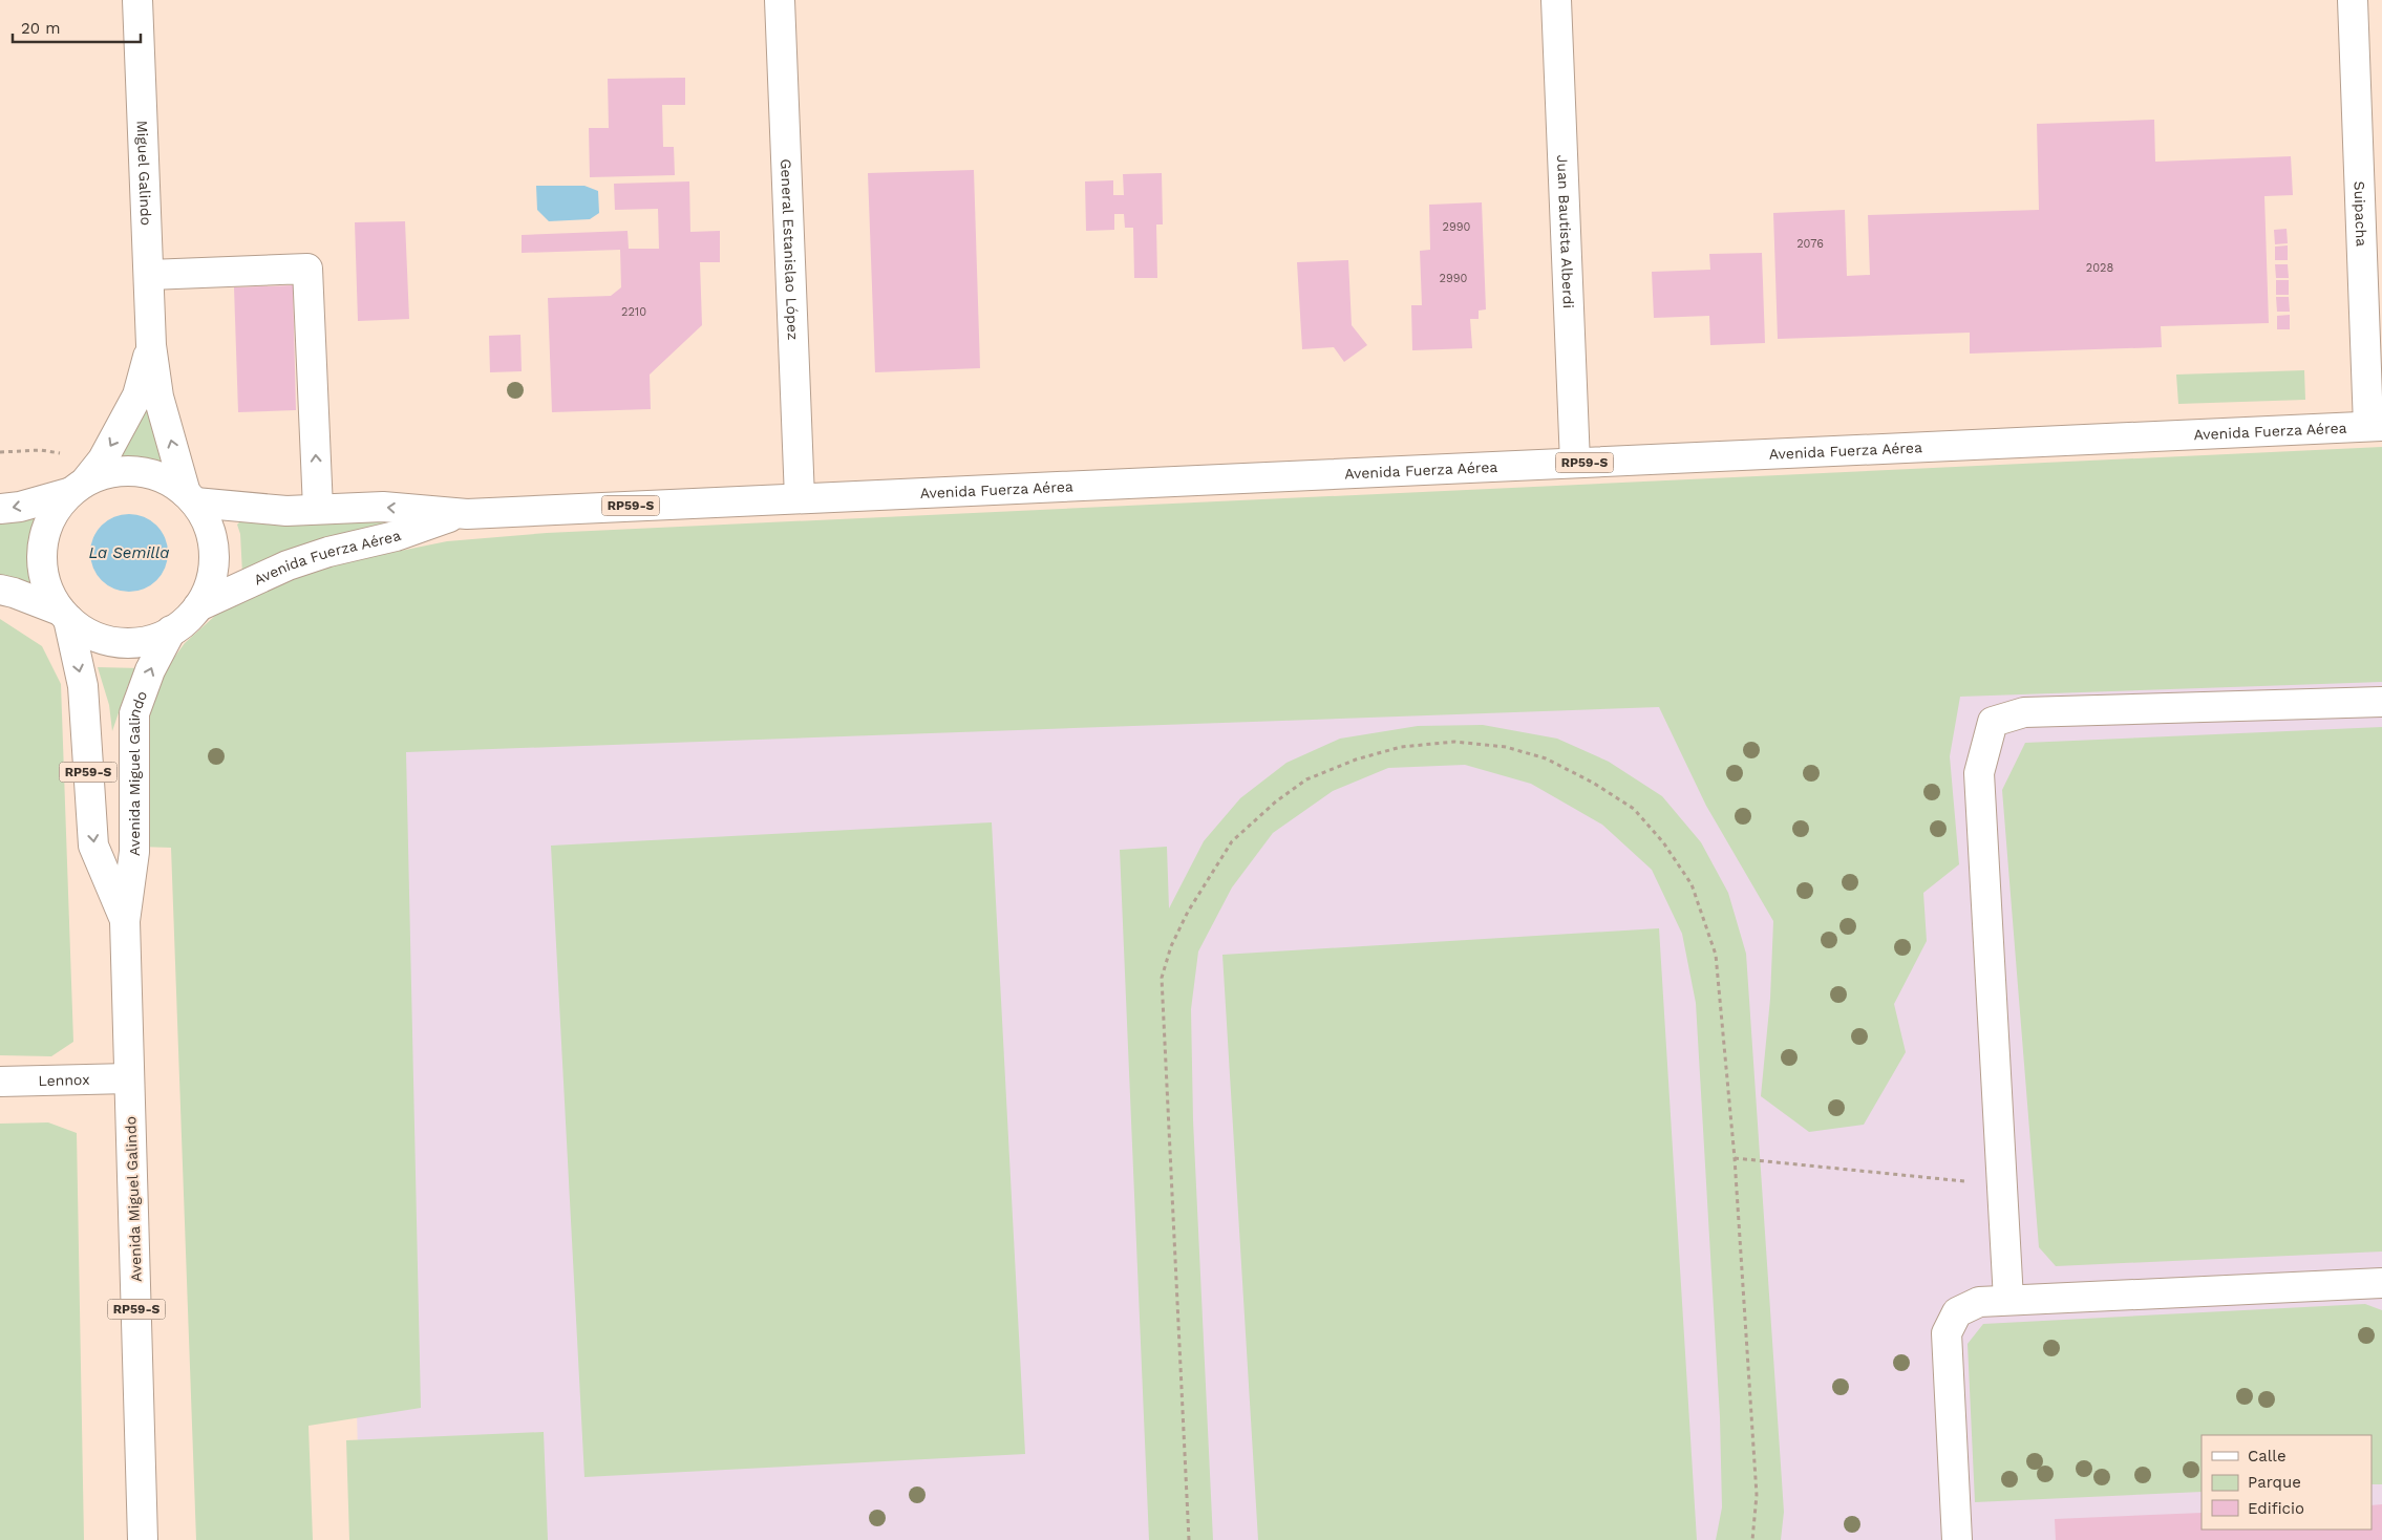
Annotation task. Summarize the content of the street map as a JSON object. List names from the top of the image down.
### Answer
{
  "streets": {
    "main road": [
      "Miguel Galindo",
      "Suipacha",
      "Juan Bautista Alberdi",
      "General Estanislao López",
      "Avenida Fuerza Aérea",
      "RP59-S",
      "Avenida Miguel Galindo",
      "Lennox"
    ]
  },
  "crossings": [
    ["Miguel Galindo", "Avenida Fuerza Aérea"],
    ["Miguel Galindo", "Avenida Miguel Galindo"],
    ["Suipacha", "Avenida Fuerza Aérea"],
    ["Juan Bautista Alberdi", "Avenida Fuerza Aérea"],
    ["General Estanislao López", "Avenida Fuerza Aérea"],
    ["Avenida Fuerza Aérea", "Avenida Miguel Galindo"],
    ["Avenida Miguel Galindo", "Lennox"]
  ],
  "water": ["La Semilla"],
  "house_numbers": [
    "2990",
    "2076",
    "2028",
    "2990",
    "2210"
  ],
  "legend": ["Calle", "Parque", "Edificio"],
  "scale_bar": "20 m"
}
